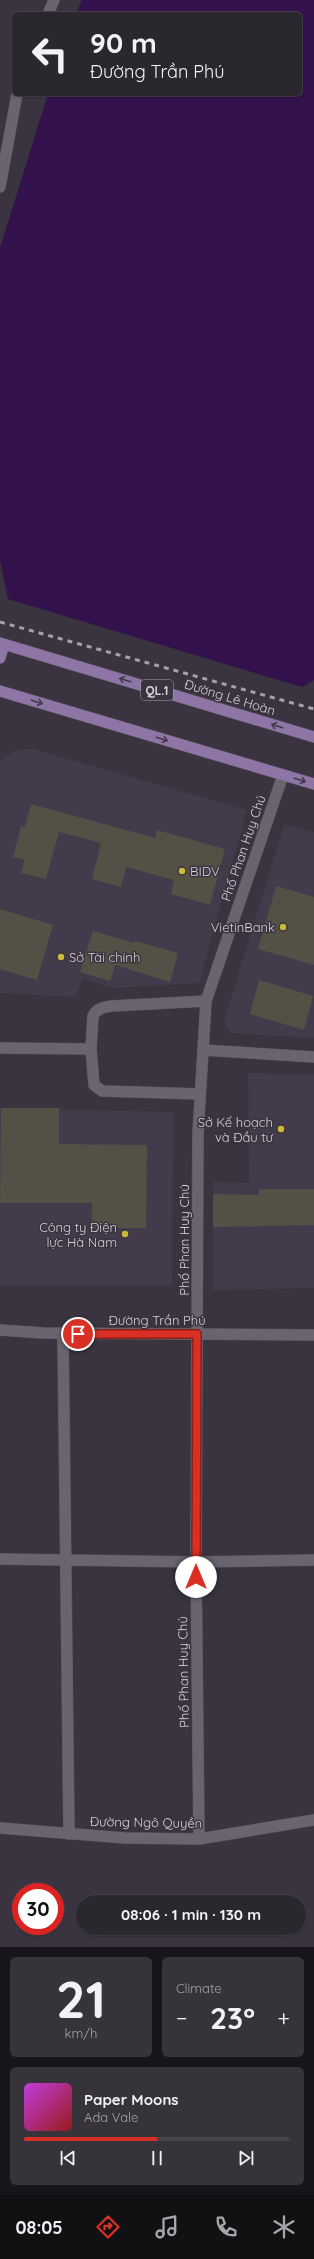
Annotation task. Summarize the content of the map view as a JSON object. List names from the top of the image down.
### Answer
{
  "streets": {
    "main road": ["QL.1", "Đường Lê Hoàn"],
    "street": ["Phố Phan Huy Chú", "Đường Trần Phú", "Đường Ngô Quyền"]
  },
  "crossings": [
    ["Phố Phan Huy Chú", "Đường Trần Phú"],
    ["Phố Phan Huy Chú", "Đường Ngô Quyền"]
  ],
  "places": [
    "BIDV",
    "VietinBank",
    "Sở Tài chính",
    "Sở Kế hoạch và Đầu tư",
    "Công ty Điện lực Hà Nam"
  ],
  "page": {
    "turn": ["90 m", "Đường Trần Phú"],
    "limit": "30",
    "trip": "08:06 · 1 min · 130 m",
    "tile": [
      ["21", "km/h"],
      "Climate"
    ],
    "heat": ["−", "23°", "+"],
    "song": ["Paper Moons", "Ada Vale"],
    "tabs": "08:05"
  }
}
